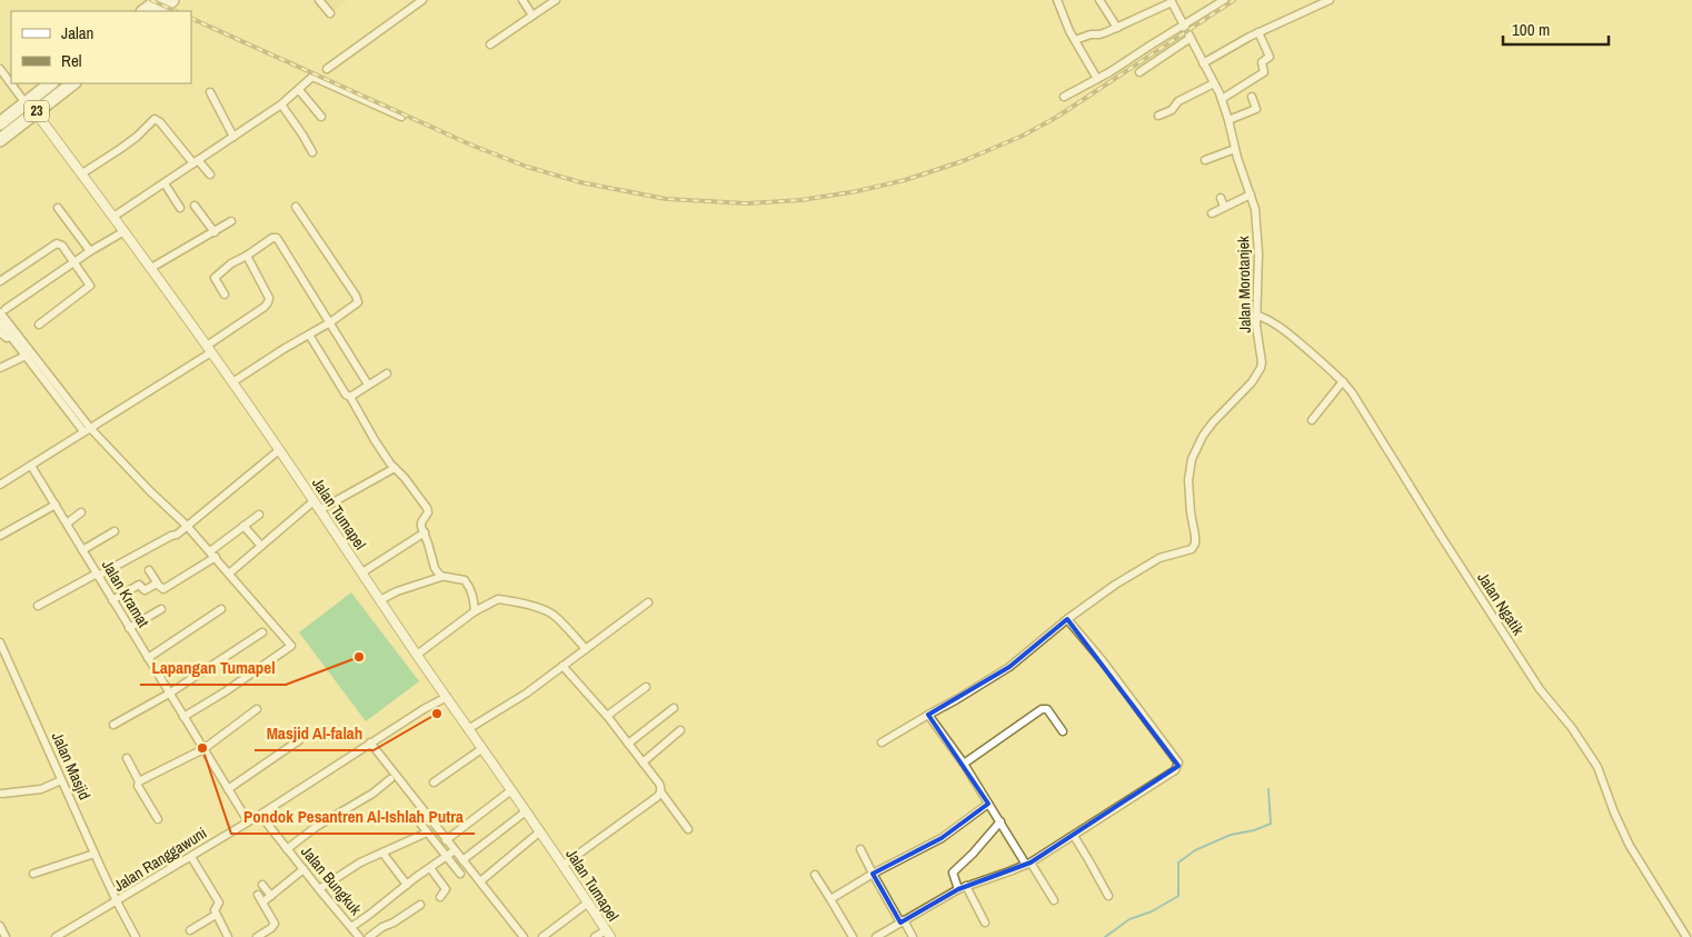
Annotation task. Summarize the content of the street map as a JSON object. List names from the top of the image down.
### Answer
{
  "streets": {
    "highway": ["23"],
    "street": [
      "Jalan Morotanjek",
      "Jalan Tumapel",
      "Jalan Kramat",
      "Jalan Ngatik",
      "Jalan Masjid",
      "Jalan Ranggawuni",
      "Jalan Bungkuk"
    ]
  },
  "crossings": [
    ["23", "Jalan Tumapel"],
    ["Jalan Morotanjek", "Jalan Ngatik"],
    ["Jalan Tumapel", "Jalan Ranggawuni"],
    ["Jalan Kramat", "Jalan Ranggawuni"],
    ["Jalan Masjid", "Jalan Ranggawuni"],
    ["Jalan Ranggawuni", "Jalan Bungkuk"]
  ],
  "places": ["Lapangan Tumapel", "Masjid Al-falah", "Pondok Pesantren Al-Ishlah Putra"],
  "legend": ["Jalan", "Rel"],
  "scale_bar": "100 m"
}
